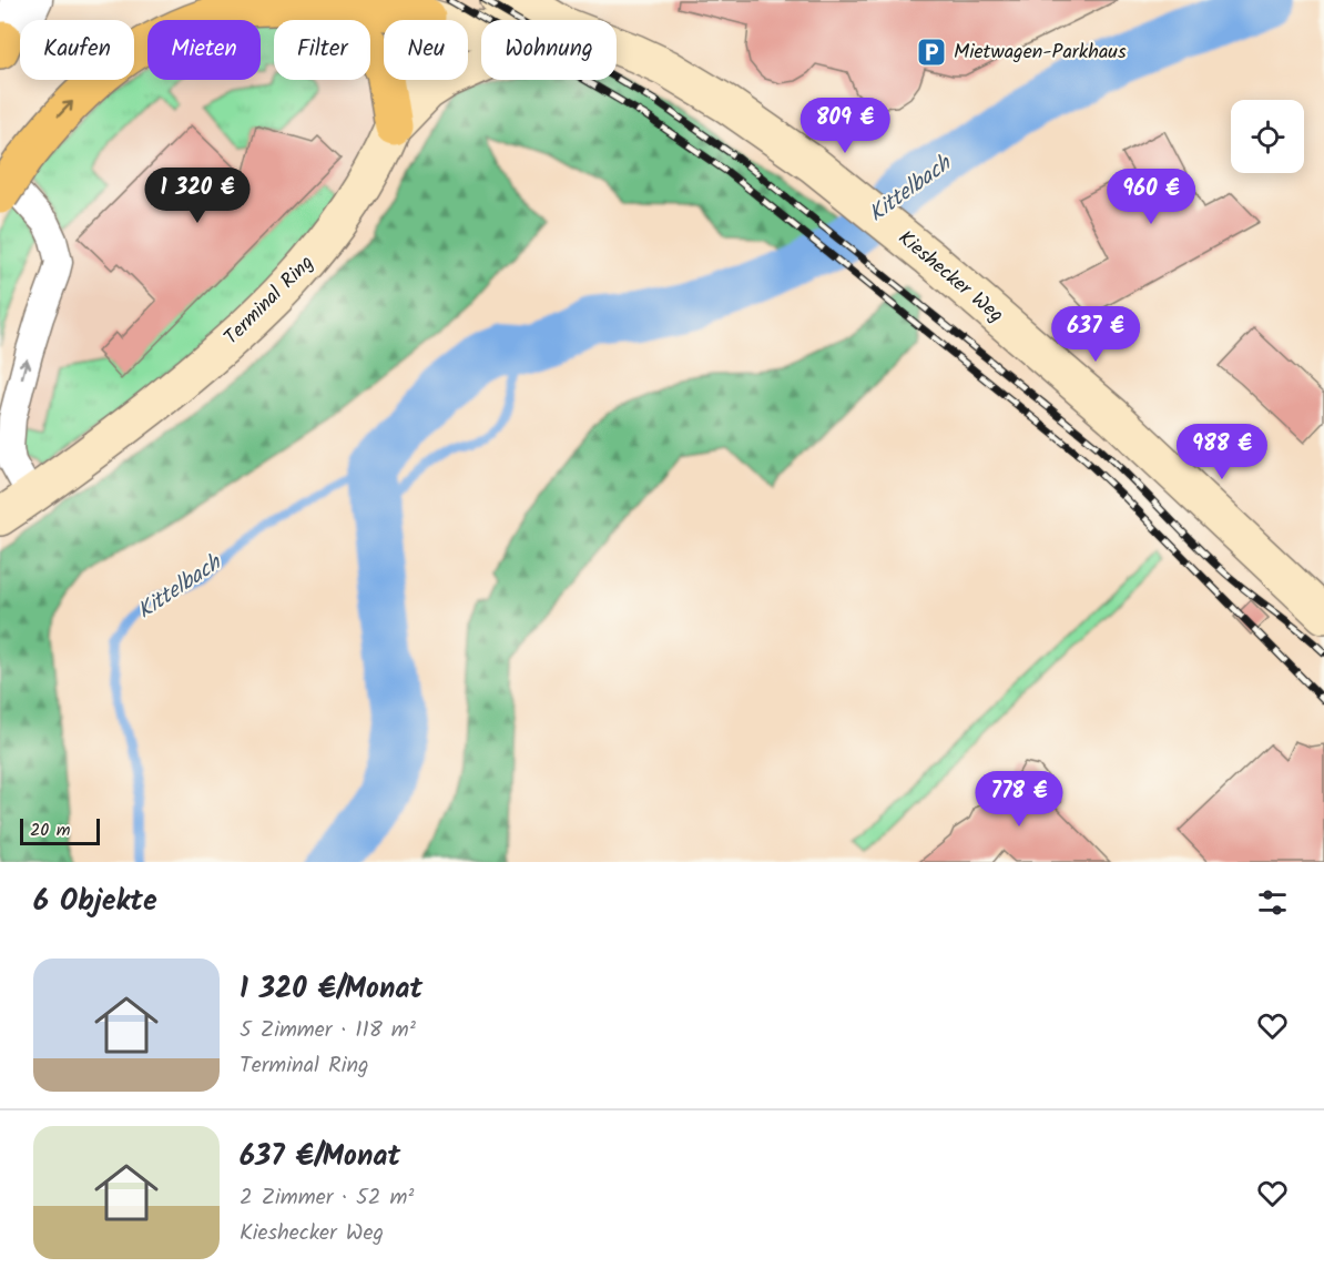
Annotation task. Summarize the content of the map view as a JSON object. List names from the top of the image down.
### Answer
{
  "streets": {
    "street": ["Kieshecker Weg", "Terminal Ring"]
  },
  "crossings": [
    ["Kieshecker Weg", "Terminal Ring"]
  ],
  "water": ["Kittelbach"],
  "places": {
    "parking": ["Mietwagen-Parkhaus"]
  },
  "scale_bar": "20 m",
  "page": {
    "chip": [
      "Kaufen",
      "Mieten",
      "Filter",
      "Neu",
      "Wohnung"
    ],
    "price": [
      "809 €",
      "1 320 €",
      "960 €",
      "637 €",
      "988 €",
      "778 €"
    ],
    "scale": "20 m",
    "heading": "6 Objekte",
    "list": [
      {
        "name": "1 320 €/Monat",
        "note": "5 Zimmer · 118 m² · Terminal Ring"
      },
      {
        "name": "637 €/Monat",
        "note": "2 Zimmer · 52 m² · Kieshecker Weg"
      }
    ]
  }
}
